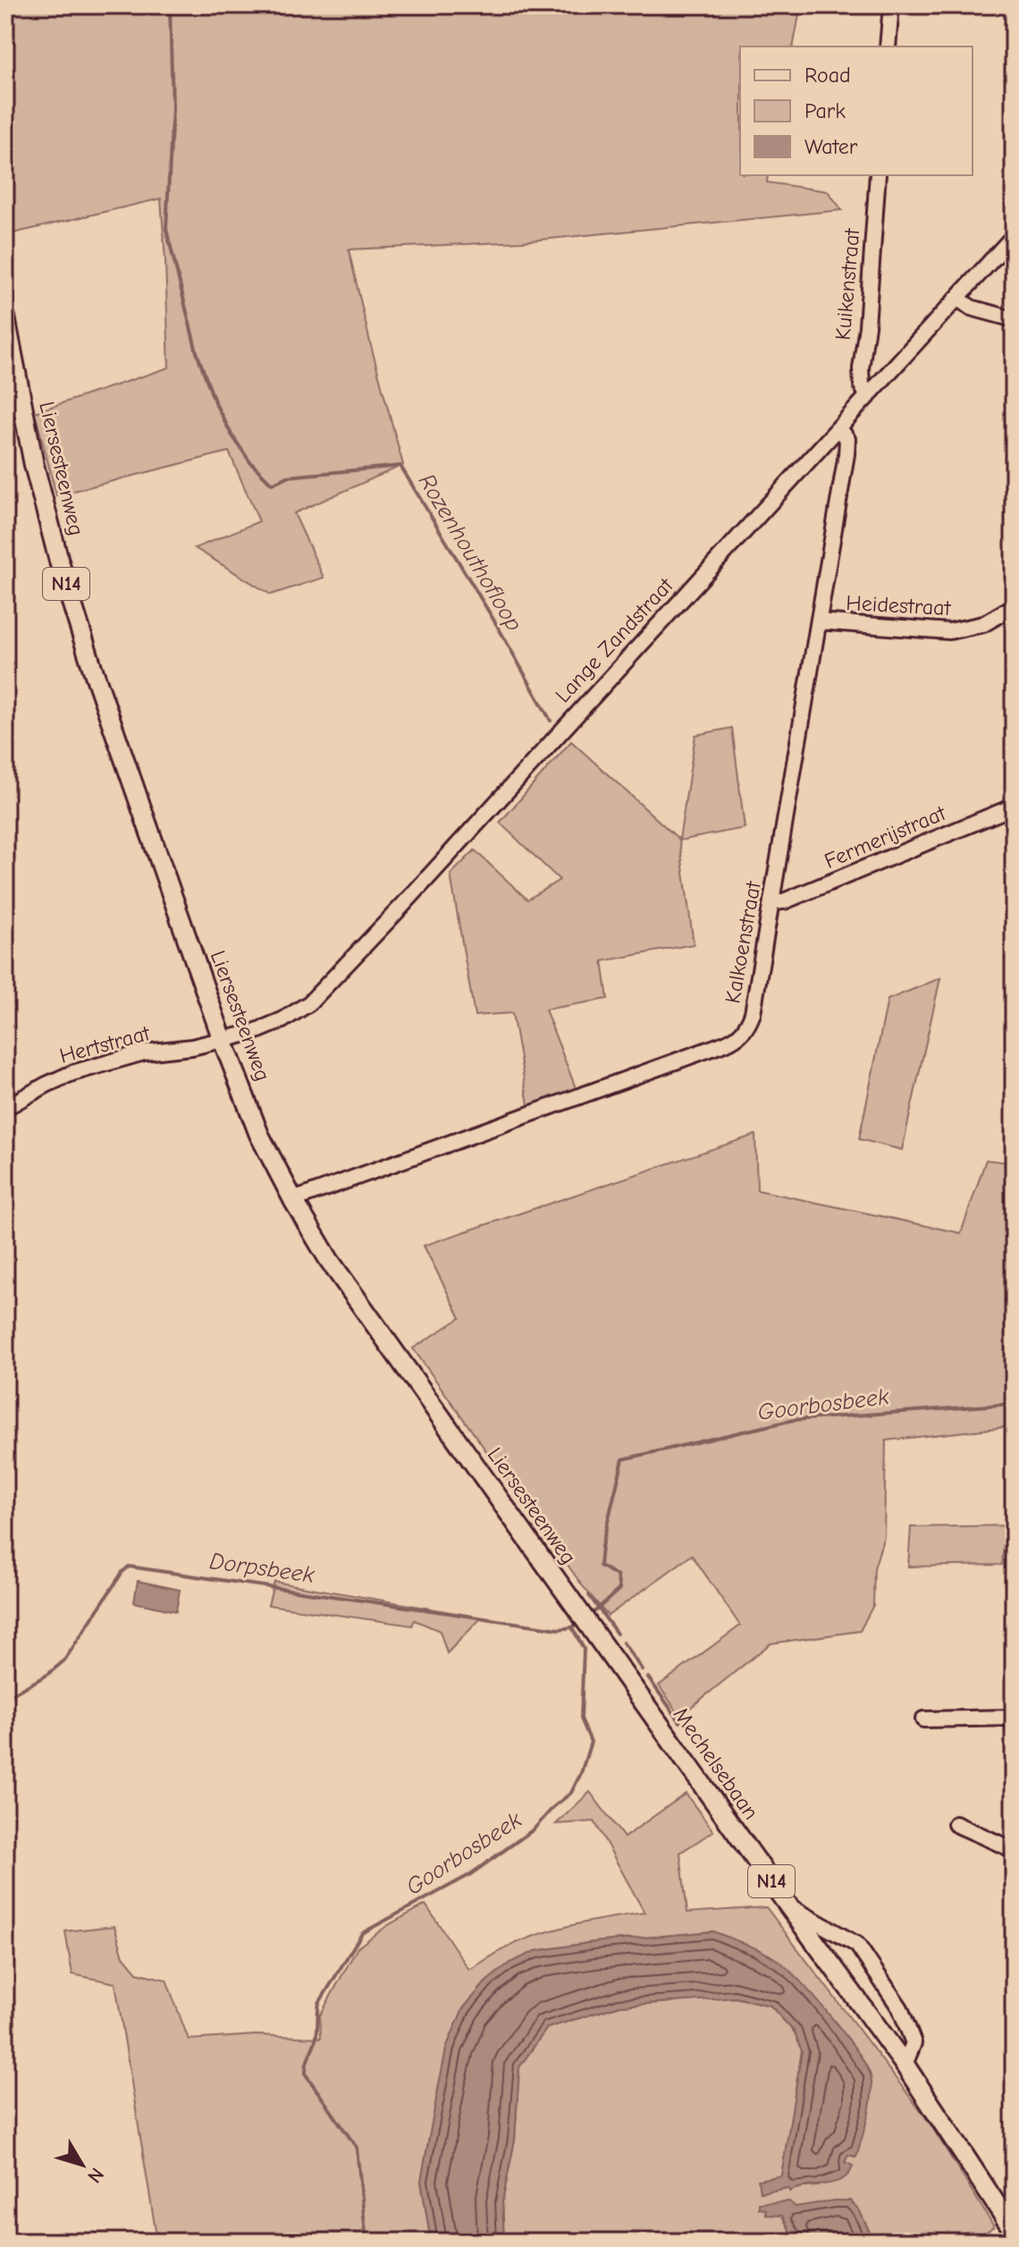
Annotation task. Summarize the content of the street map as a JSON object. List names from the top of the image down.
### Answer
{
  "streets": {
    "main road": ["Liersesteenweg", "N14", "Mechelsebaan"],
    "street": [
      "Kuikenstraat",
      "Heidestraat",
      "Lange Zandstraat",
      "Fermerijstraat",
      "Kalkoenstraat",
      "Hertstraat"
    ]
  },
  "crossings": [
    ["Kuikenstraat", "Lange Zandstraat"],
    ["Liersesteenweg", "Lange Zandstraat"],
    ["Liersesteenweg", "Kalkoenstraat"],
    ["Liersesteenweg", "Hertstraat"],
    ["Liersesteenweg", "Mechelsebaan"],
    ["Heidestraat", "Kalkoenstraat"],
    ["Lange Zandstraat", "Kalkoenstraat"],
    ["Lange Zandstraat", "Hertstraat"],
    ["Fermerijstraat", "Kalkoenstraat"]
  ],
  "water": ["Rozenhouthofloop", "Goorbosbeek", "Dorpsbeek"],
  "legend": ["Road", "Park", "Water"],
  "north": "bottom right"
}
